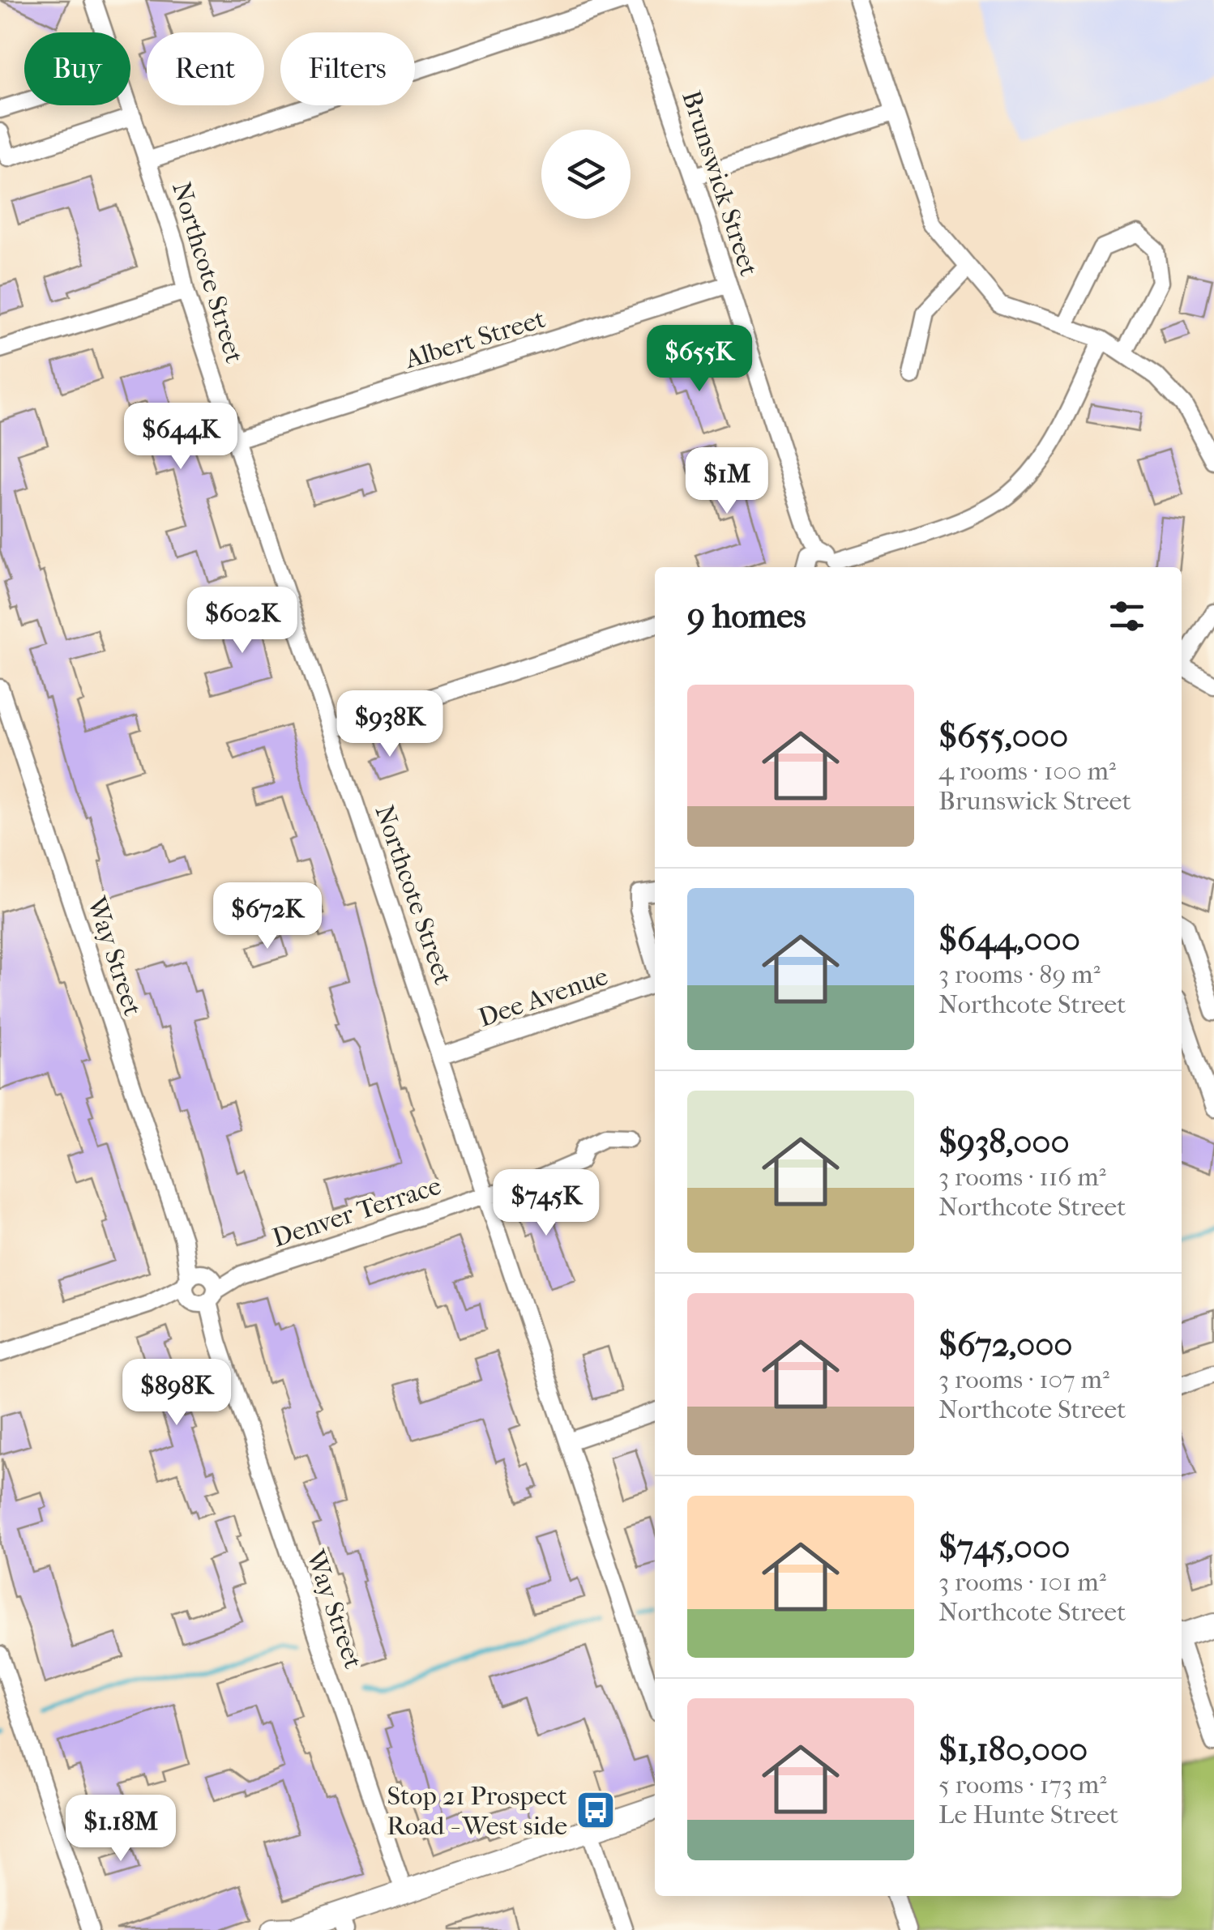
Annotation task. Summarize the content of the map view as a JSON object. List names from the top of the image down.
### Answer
{
  "streets": {
    "street": [
      "Brunswick Street",
      "Northcote Street",
      "Albert Street",
      "Way Street",
      "Dee Avenue",
      "Denver Terrace"
    ]
  },
  "crossings": [
    ["Brunswick Street", "Albert Street"],
    ["Northcote Street", "Albert Street"],
    ["Northcote Street", "Dee Avenue"],
    ["Northcote Street", "Denver Terrace"],
    ["Way Street", "Denver Terrace"]
  ],
  "places": {
    "bus stop": ["Stop 21 Prospect Road - West side"]
  },
  "page": {
    "chip": ["Buy", "Rent", "Filters"],
    "price": [
      "$655K",
      "$644K",
      "$1M",
      "$602K",
      "$938K",
      "$672K",
      "$745K",
      "$898K",
      "$1.18M"
    ],
    "heading": "9 homes",
    "list": [
      {
        "name": "$655,000",
        "note": "4 rooms · 100 m² · Brunswick Street"
      },
      {
        "name": "$644,000",
        "note": "3 rooms · 89 m² · Northcote Street"
      },
      {
        "name": "$938,000",
        "note": "3 rooms · 116 m² · Northcote Street"
      },
      {
        "name": "$672,000",
        "note": "3 rooms · 107 m² · Northcote Street"
      },
      {
        "name": "$745,000",
        "note": "3 rooms · 101 m² · Northcote Street"
      },
      {
        "name": "$1,180,000",
        "note": "5 rooms · 173 m² · Le Hunte Street"
      }
    ]
  }
}
